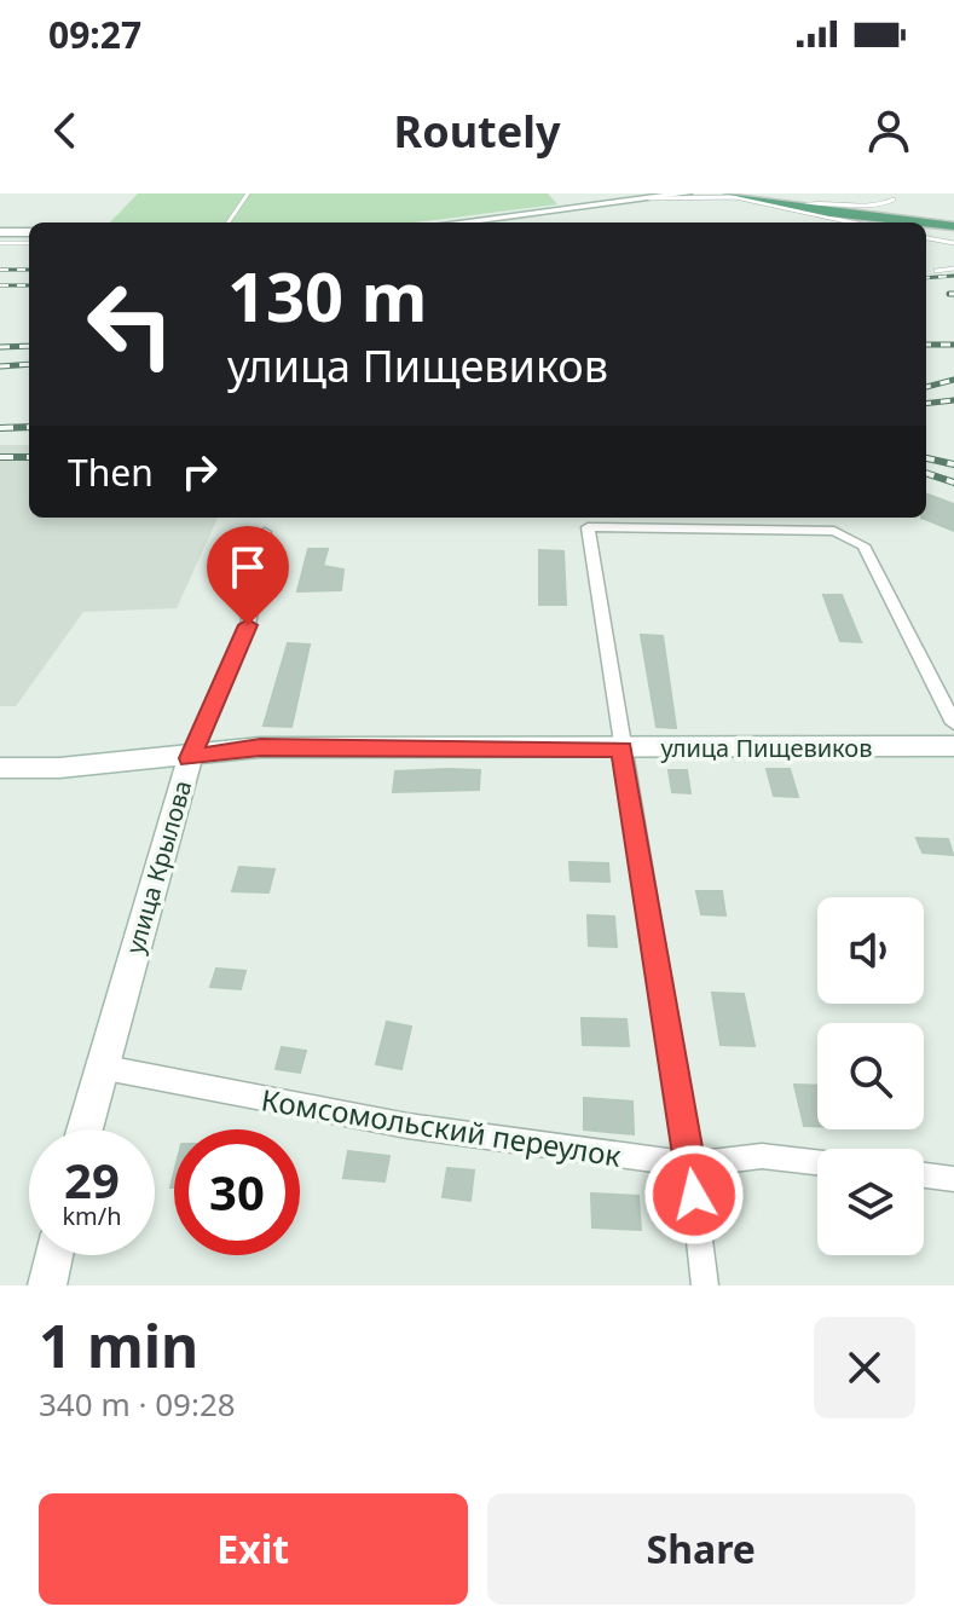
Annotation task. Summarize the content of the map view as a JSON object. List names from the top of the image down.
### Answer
{
  "streets": {
    "main road": ["улица Пищевиков", "улица Крылова"],
    "street": ["Комсомольский переулок"]
  },
  "crossings": [
    ["улица Пищевиков", "улица Крылова"],
    ["улица Крылова", "Комсомольский переулок"]
  ],
  "page": {
    "status": "09:27",
    "header": "Routely",
    "turn": ["130 m", "улица Пищевиков"],
    "then": "Then",
    "speed": "29 km/h",
    "limit": "30",
    "heading": ["1 min", "340 m · 09:28"],
    "buttons": ["Exit", "Share"]
  }
}
